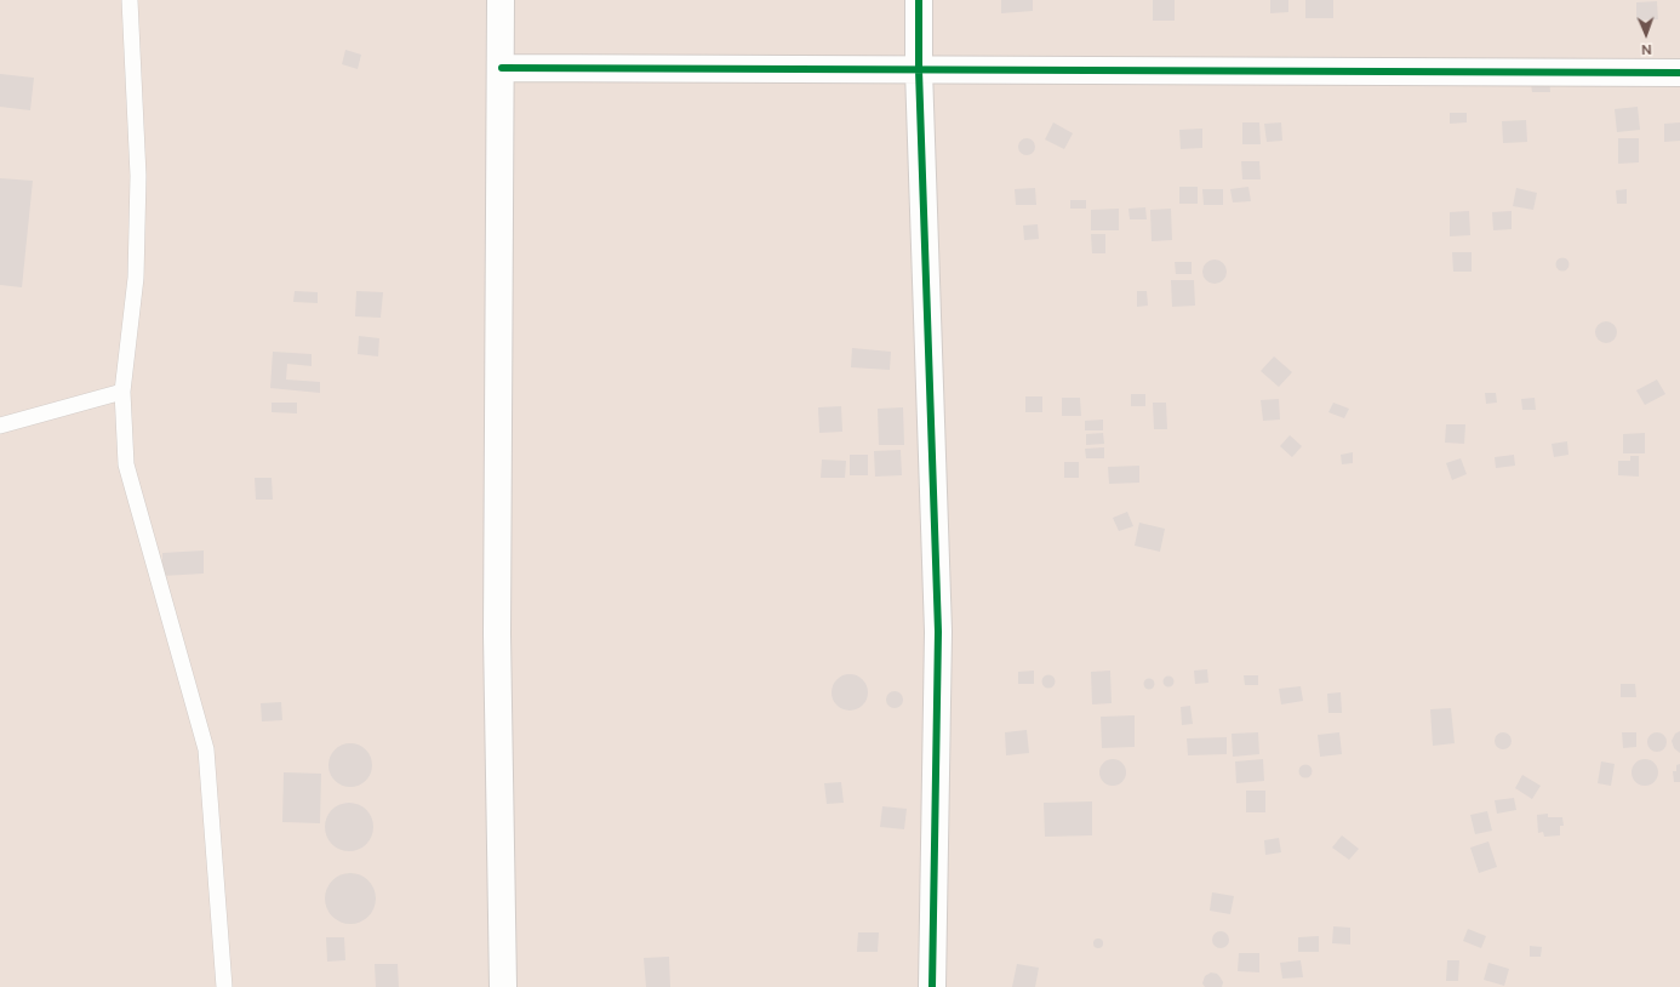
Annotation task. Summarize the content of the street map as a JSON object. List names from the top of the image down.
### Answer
{
  "north": "bottom"
}
